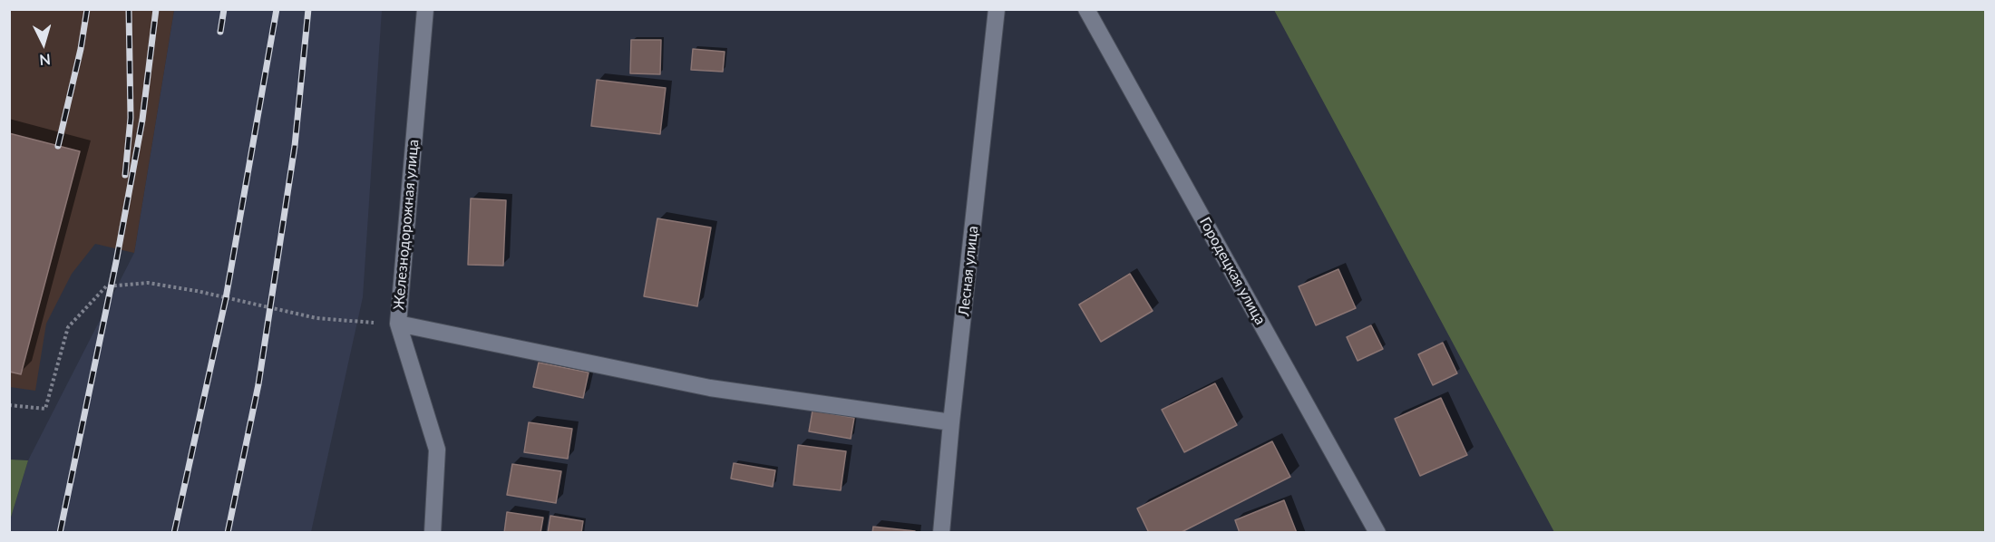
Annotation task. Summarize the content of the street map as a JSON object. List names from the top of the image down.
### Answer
{
  "streets": {
    "street": ["Железнодорожная улица", "Лесная улица", "Городецкая улица"]
  },
  "north": "bottom"
}
